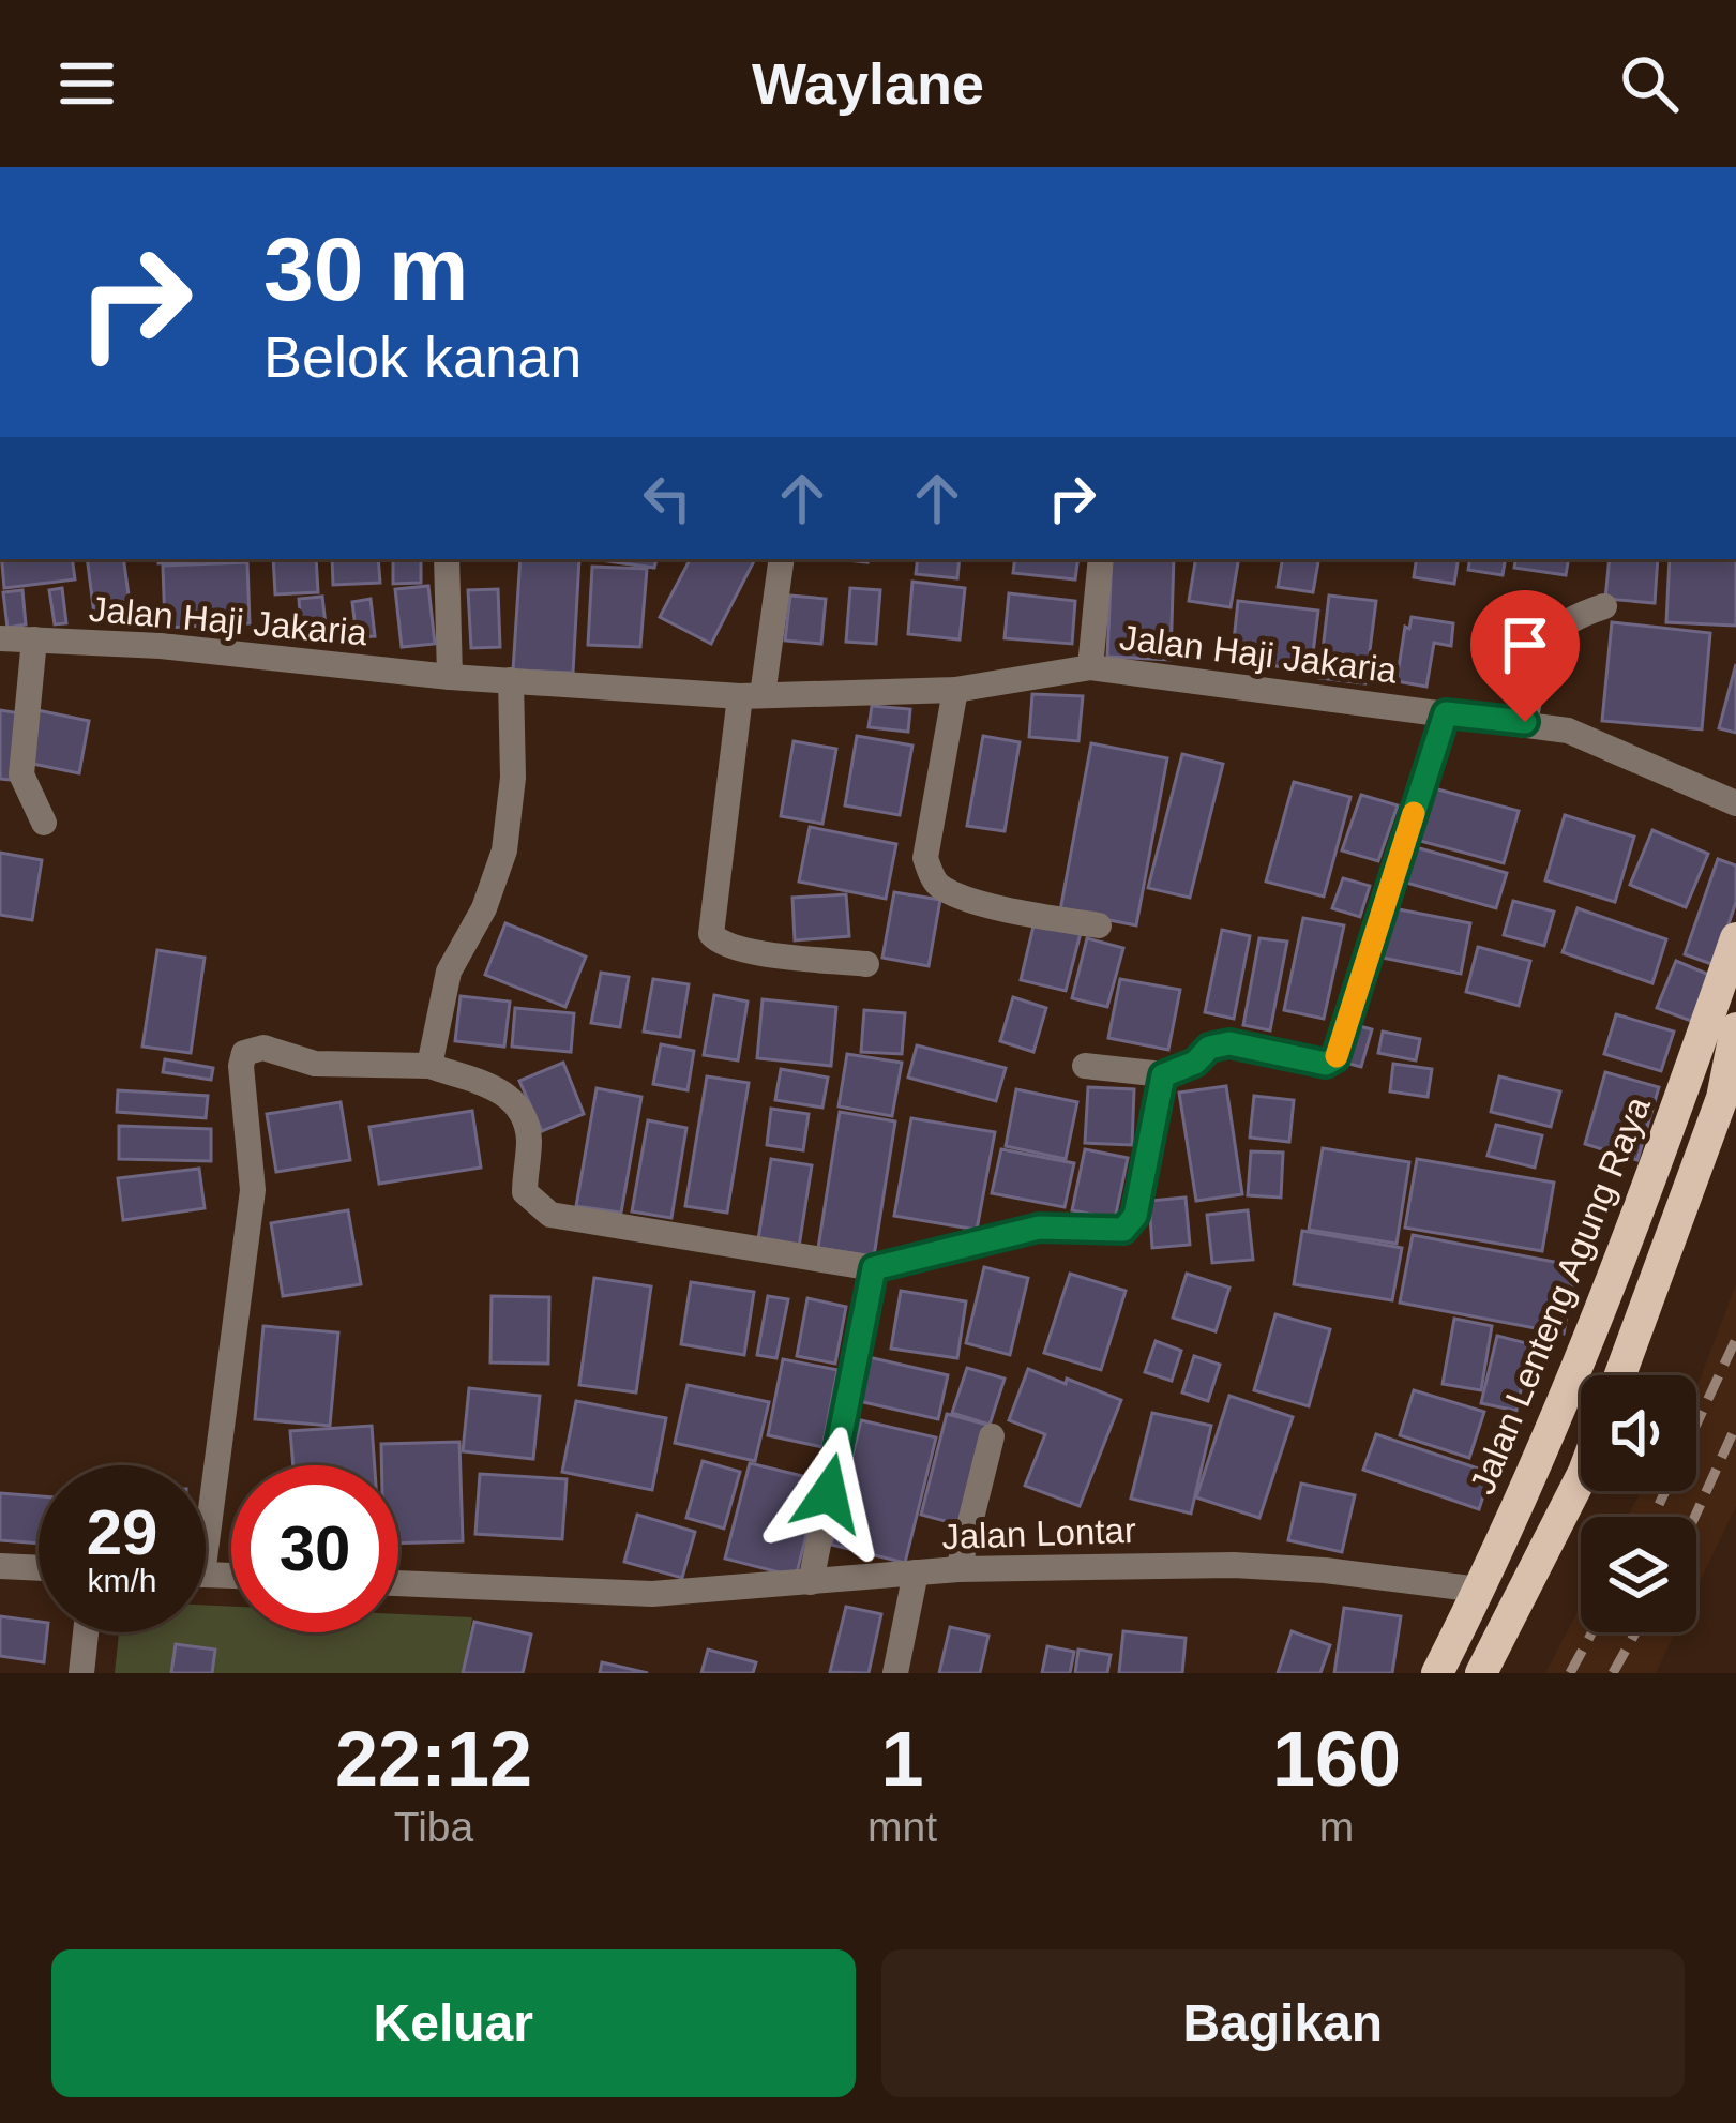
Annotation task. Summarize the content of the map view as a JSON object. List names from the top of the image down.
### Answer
{
  "streets": {
    "main road": ["Jalan Lenteng Agung Raya"],
    "street": ["Jalan Haji Jakaria", "Jalan Lontar"]
  },
  "crossings": [
    ["Jalan Lenteng Agung Raya", "Jalan Lontar"]
  ],
  "page": {
    "header": "Waylane",
    "turn": ["30 m", "Belok kanan"],
    "speed": "29 km/h",
    "limit": "30",
    "eta": [
      "22:12",
      "Tiba",
      "1",
      "mnt",
      "160",
      "m"
    ],
    "buttons": ["Keluar", "Bagikan"]
  }
}
